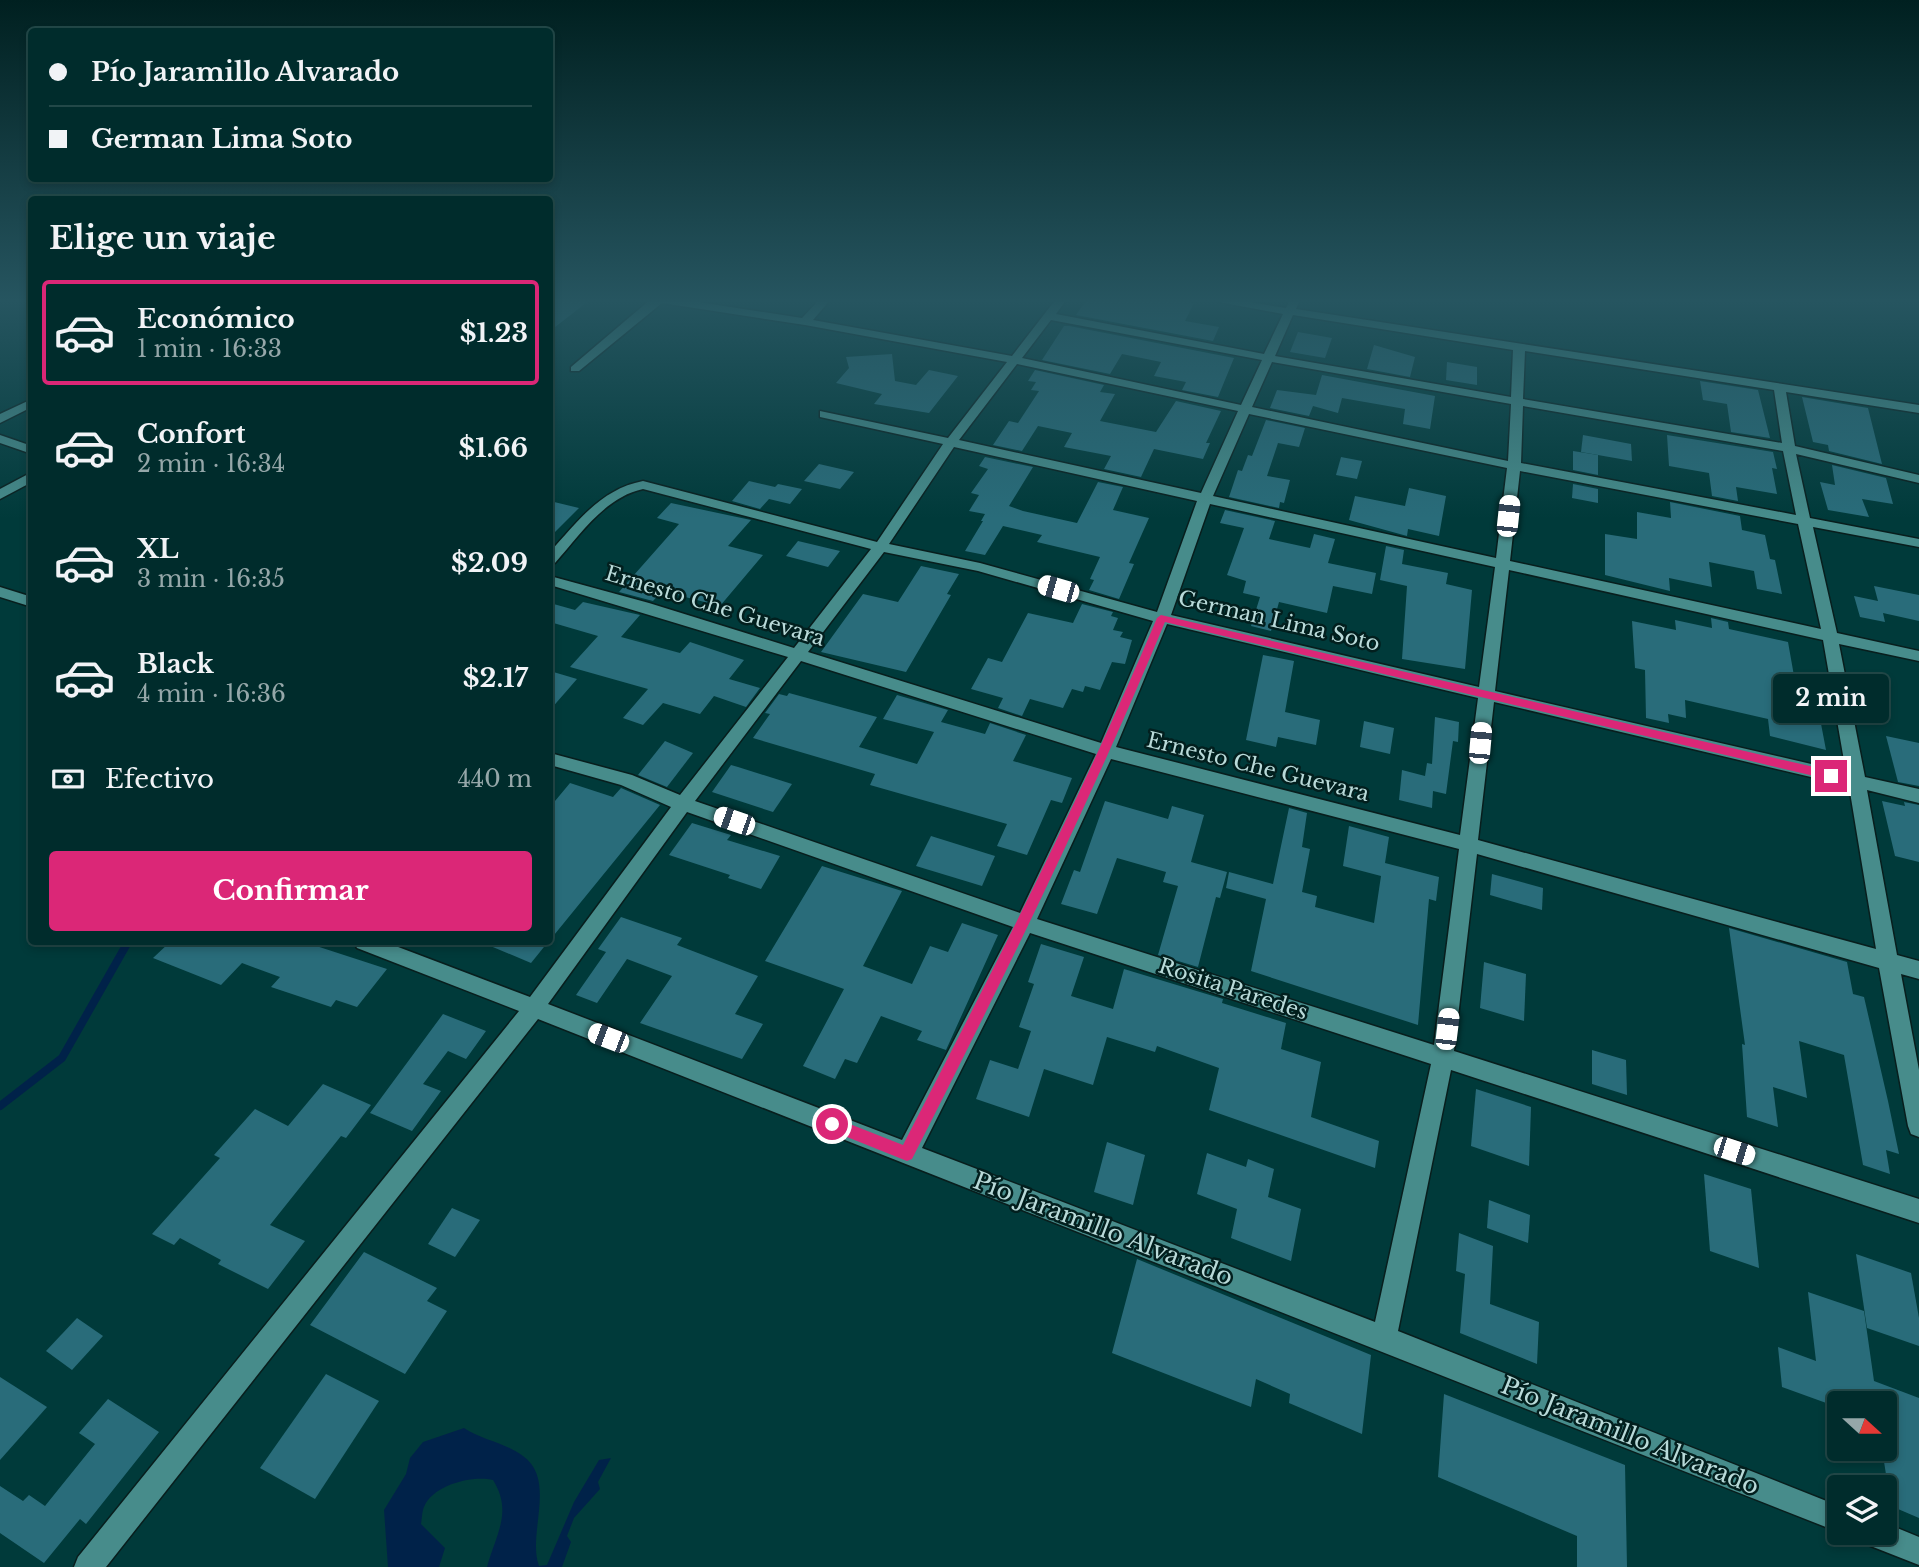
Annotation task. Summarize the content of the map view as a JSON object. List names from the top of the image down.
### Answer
{
  "streets": {
    "street": [
      "Ernesto Che Guevara",
      "German Lima Soto",
      "Rosita Paredes",
      "Pío Jaramillo Alvarado"
    ]
  },
  "north": "right",
  "page": {
    "banner": ["Pío Jaramillo Alvarado", "German Lima Soto"],
    "heading": "Elige un viaje",
    "list": [
      {
        "name": "Económico",
        "note": "1 min · 16:33",
        "value": "$1.23"
      },
      {
        "name": "Confort",
        "note": "2 min · 16:34",
        "value": "$1.66"
      },
      {
        "name": "XL",
        "note": "3 min · 16:35",
        "value": "$2.09"
      },
      {
        "name": "Black",
        "note": "4 min · 16:36",
        "value": "$2.17"
      }
    ],
    "bubble": "2 min",
    "pay": ["Efectivo", "440 m"],
    "buttons": "Confirmar"
  }
}
